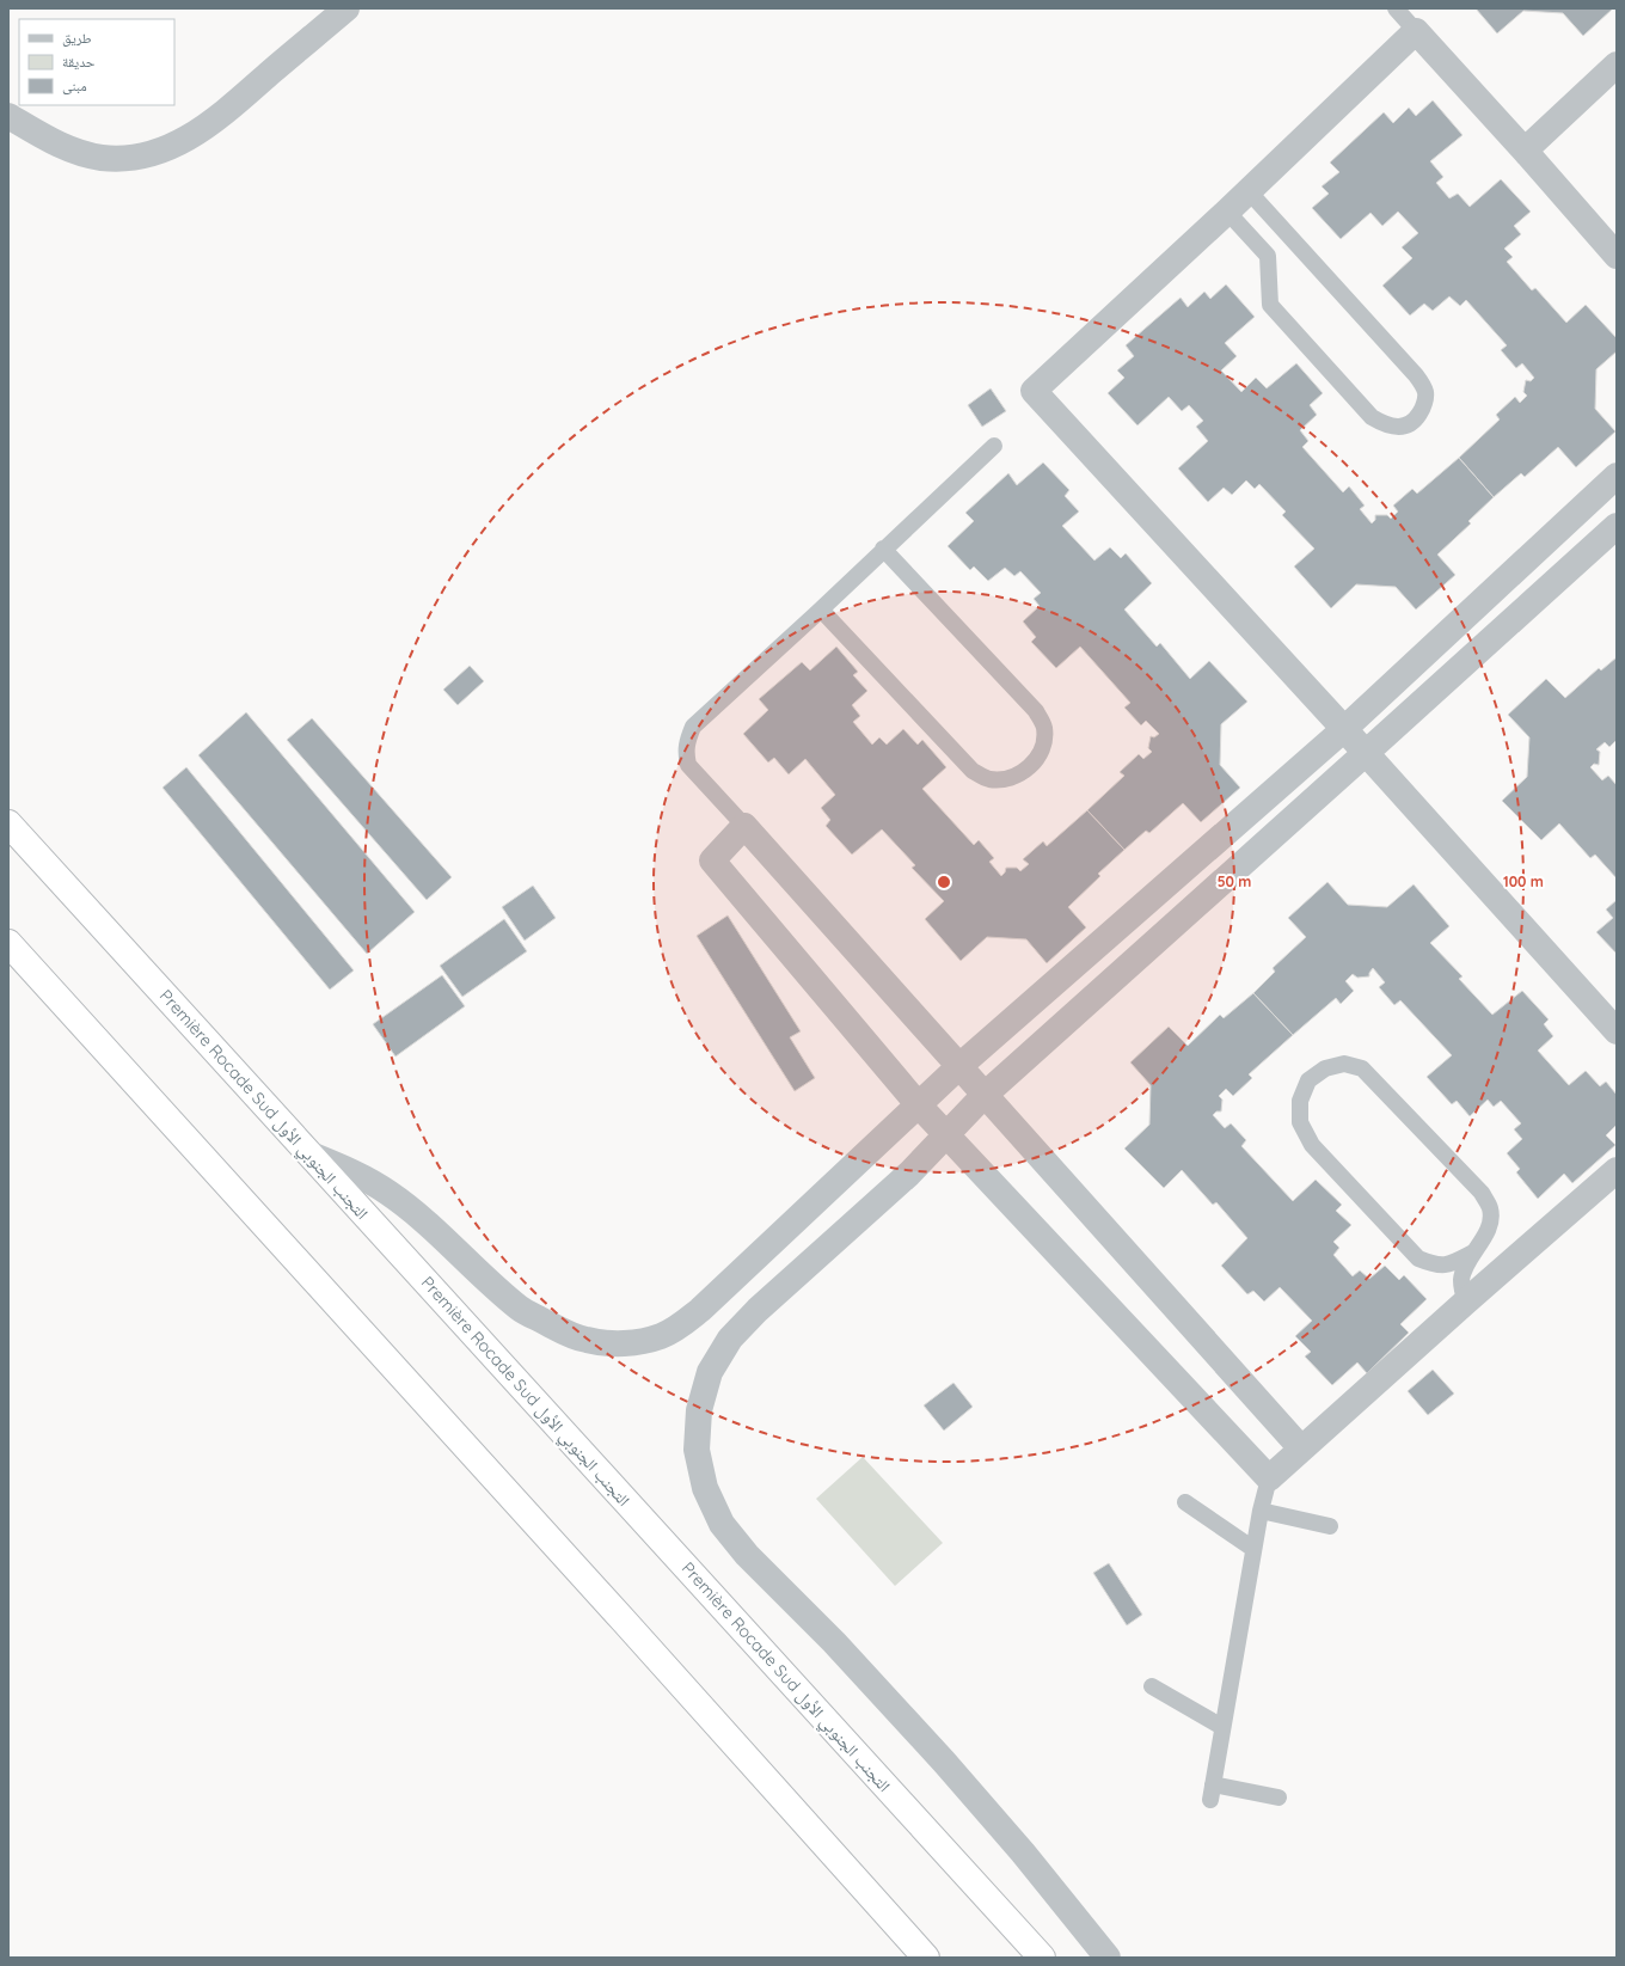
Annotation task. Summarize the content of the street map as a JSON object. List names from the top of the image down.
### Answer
{
  "streets": {
    "highway": ["Première Rocade Sud التجنب الجنوبي الأول"]
  },
  "legend": ["طريق", "حديقة", "مبنى"],
  "rings": ["50 m", "100 m"]
}
